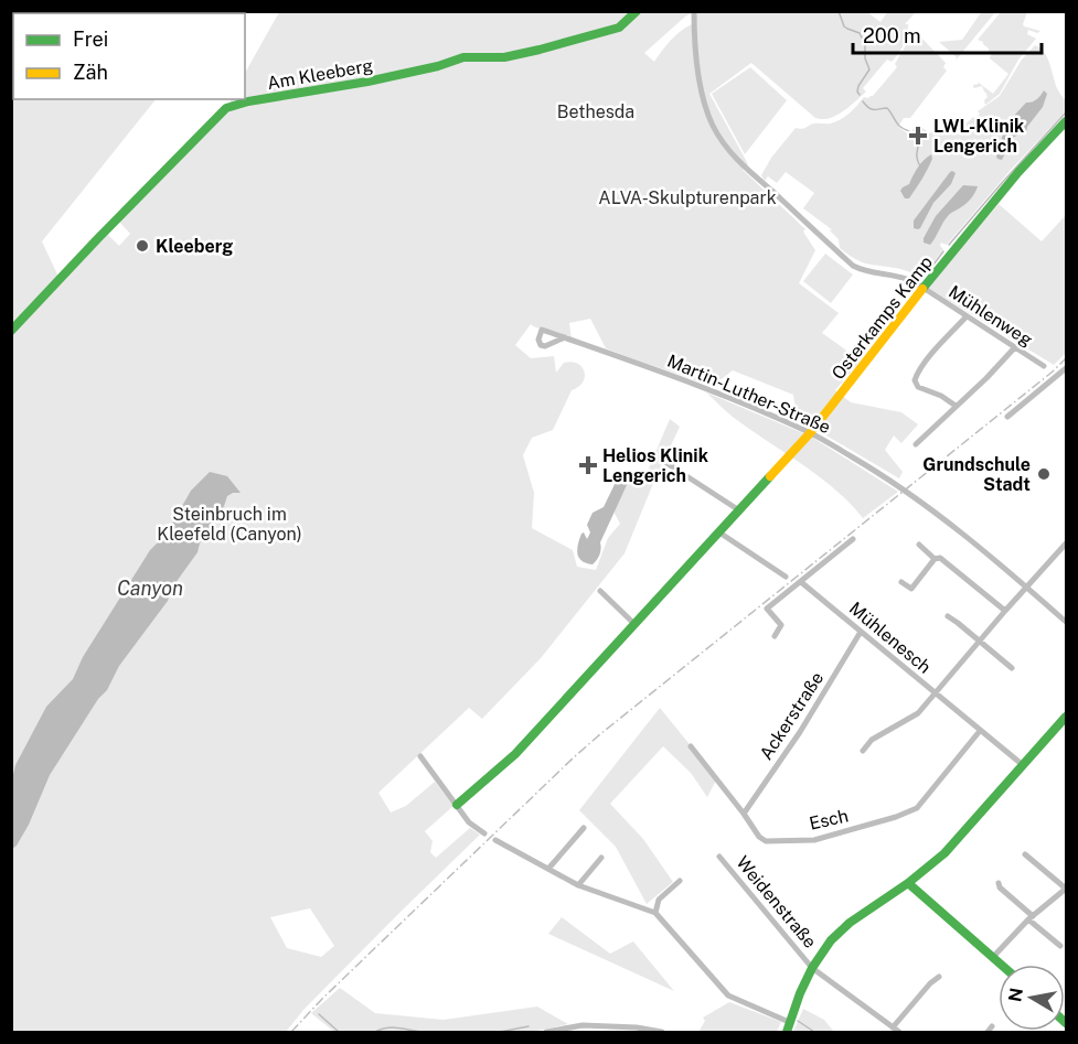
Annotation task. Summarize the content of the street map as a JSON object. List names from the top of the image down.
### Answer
{
  "streets": {
    "street": [
      "Am Kleeberg",
      "Mühlenweg",
      "Osterkamps Kamp",
      "Martin-Luther-Straße",
      "Mühlenesch",
      "Ackerstraße",
      "Esch",
      "Weidenstraße"
    ]
  },
  "crossings": [
    ["Mühlenweg", "Osterkamps Kamp"],
    ["Osterkamps Kamp", "Martin-Luther-Straße"],
    ["Mühlenesch", "Ackerstraße"],
    ["Mühlenesch", "Esch"],
    ["Ackerstraße", "Esch"]
  ],
  "water": ["Canyon"],
  "parks": ["Bethesda", "ALVA-Skulpturenpark", "Steinbruch im Kleefeld (Canyon)"],
  "places": {
    "health": ["LWL-Klinik Lengerich", "Helios Klinik Lengerich"],
    "other": ["Kleeberg", "Grundschule Stadt"]
  },
  "legend": ["Frei", "Zäh"],
  "scale_bar": "200 m",
  "north": "left"
}
